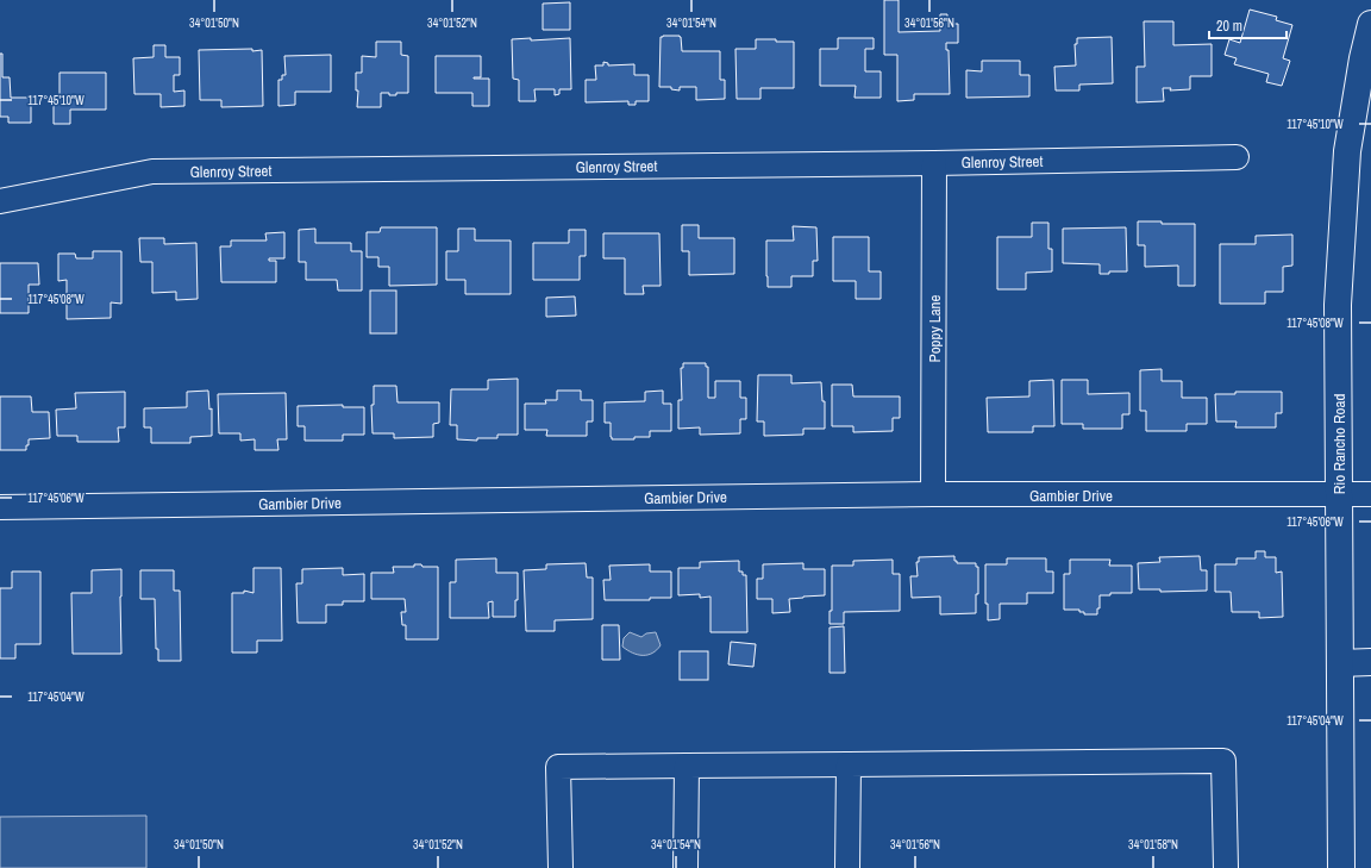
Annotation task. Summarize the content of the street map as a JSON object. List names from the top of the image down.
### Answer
{
  "streets": {
    "main road": ["Rio Rancho Road"],
    "street": ["Glenroy Street", "Poppy Lane", "Gambier Drive"]
  },
  "crossings": [
    ["Glenroy Street", "Poppy Lane"],
    ["Poppy Lane", "Gambier Drive"],
    ["Rio Rancho Road", "Gambier Drive"]
  ],
  "scale_bar": "20 m",
  "coordinates": [
    "34°01'50\"N",
    "34°01'52\"N",
    "34°01'54\"N",
    "34°01'56\"N",
    "117°45'10\"W",
    "117°45'08\"W",
    "117°45'06\"W",
    "117°45'04\"W",
    "34°01'58\"N"
  ]
}
